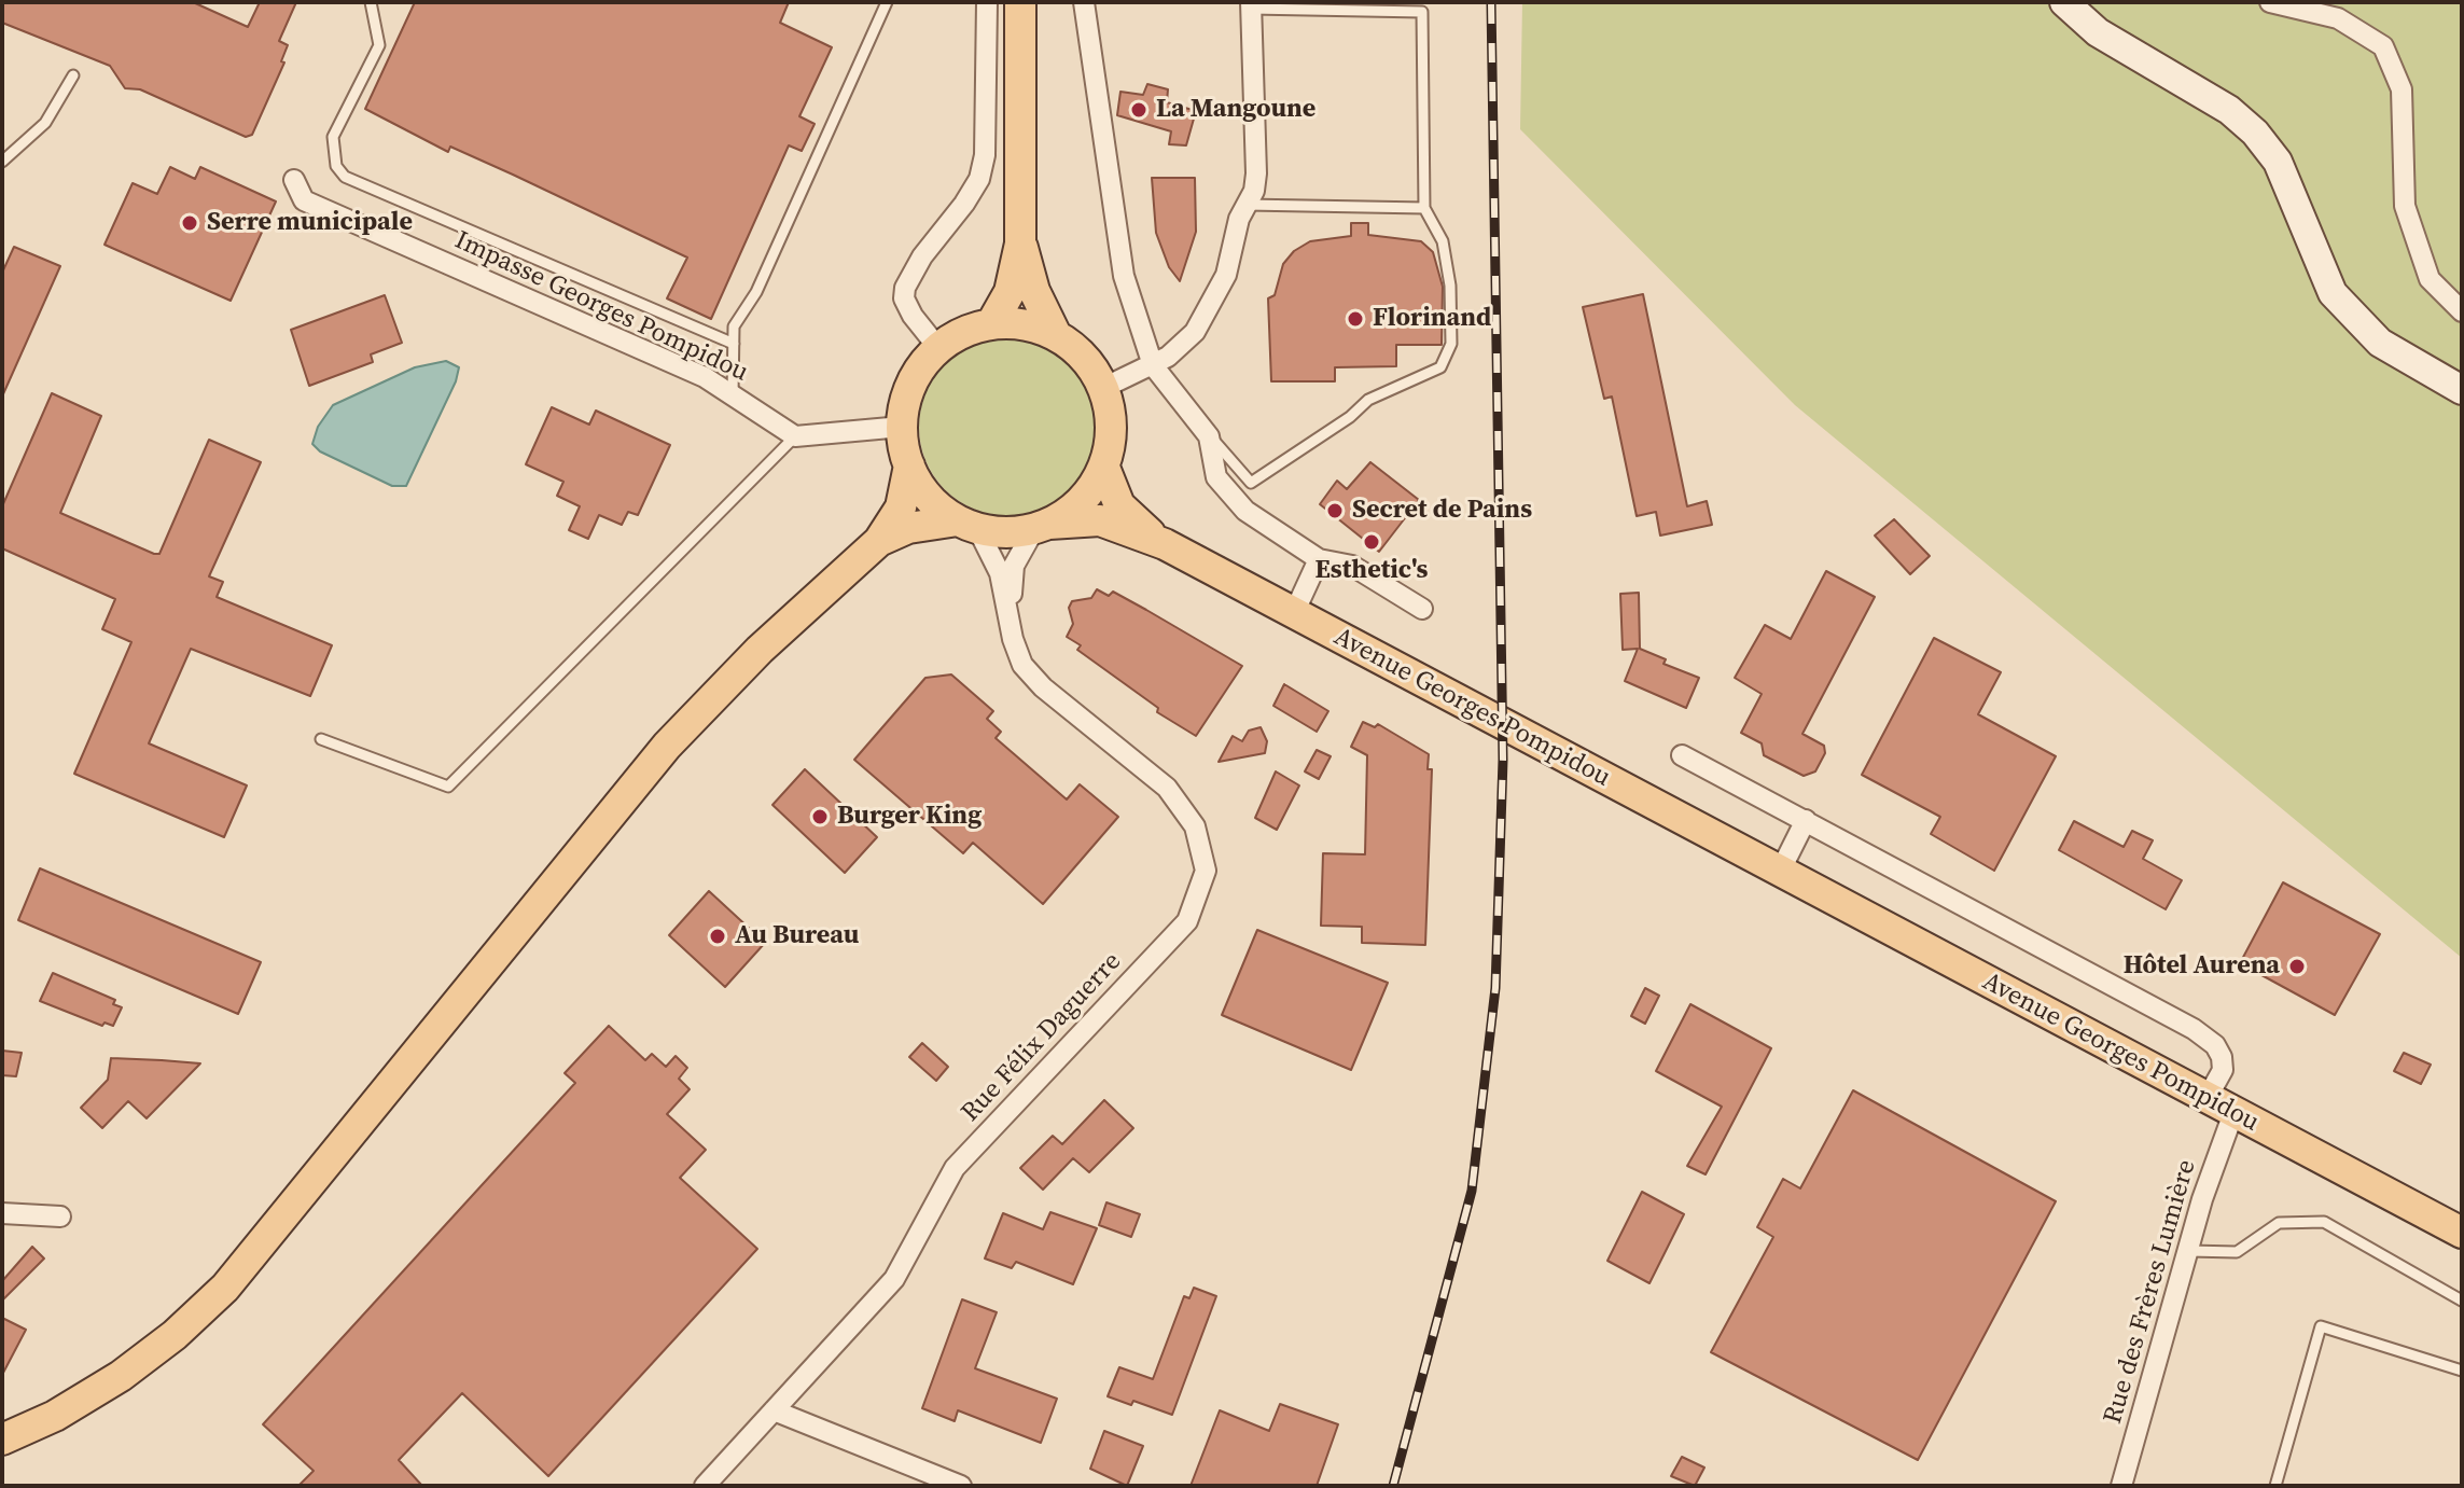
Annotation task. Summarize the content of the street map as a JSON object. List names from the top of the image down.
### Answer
{
  "streets": {
    "main road": ["Avenue Georges Pompidou"],
    "street": ["Impasse Georges Pompidou", "Rue Félix Daguerre", "Rue des Frères Lumière"]
  },
  "crossings": [
    ["Avenue Georges Pompidou", "Rue Félix Daguerre"],
    ["Avenue Georges Pompidou", "Rue des Frères Lumière"]
  ],
  "places": [
    "La Mangoune",
    "Serre municipale",
    "Florinand",
    "Secret de Pains",
    "Esthetic's",
    "Burger King",
    "Au Bureau",
    "Hôtel Aurena"
  ]
}
